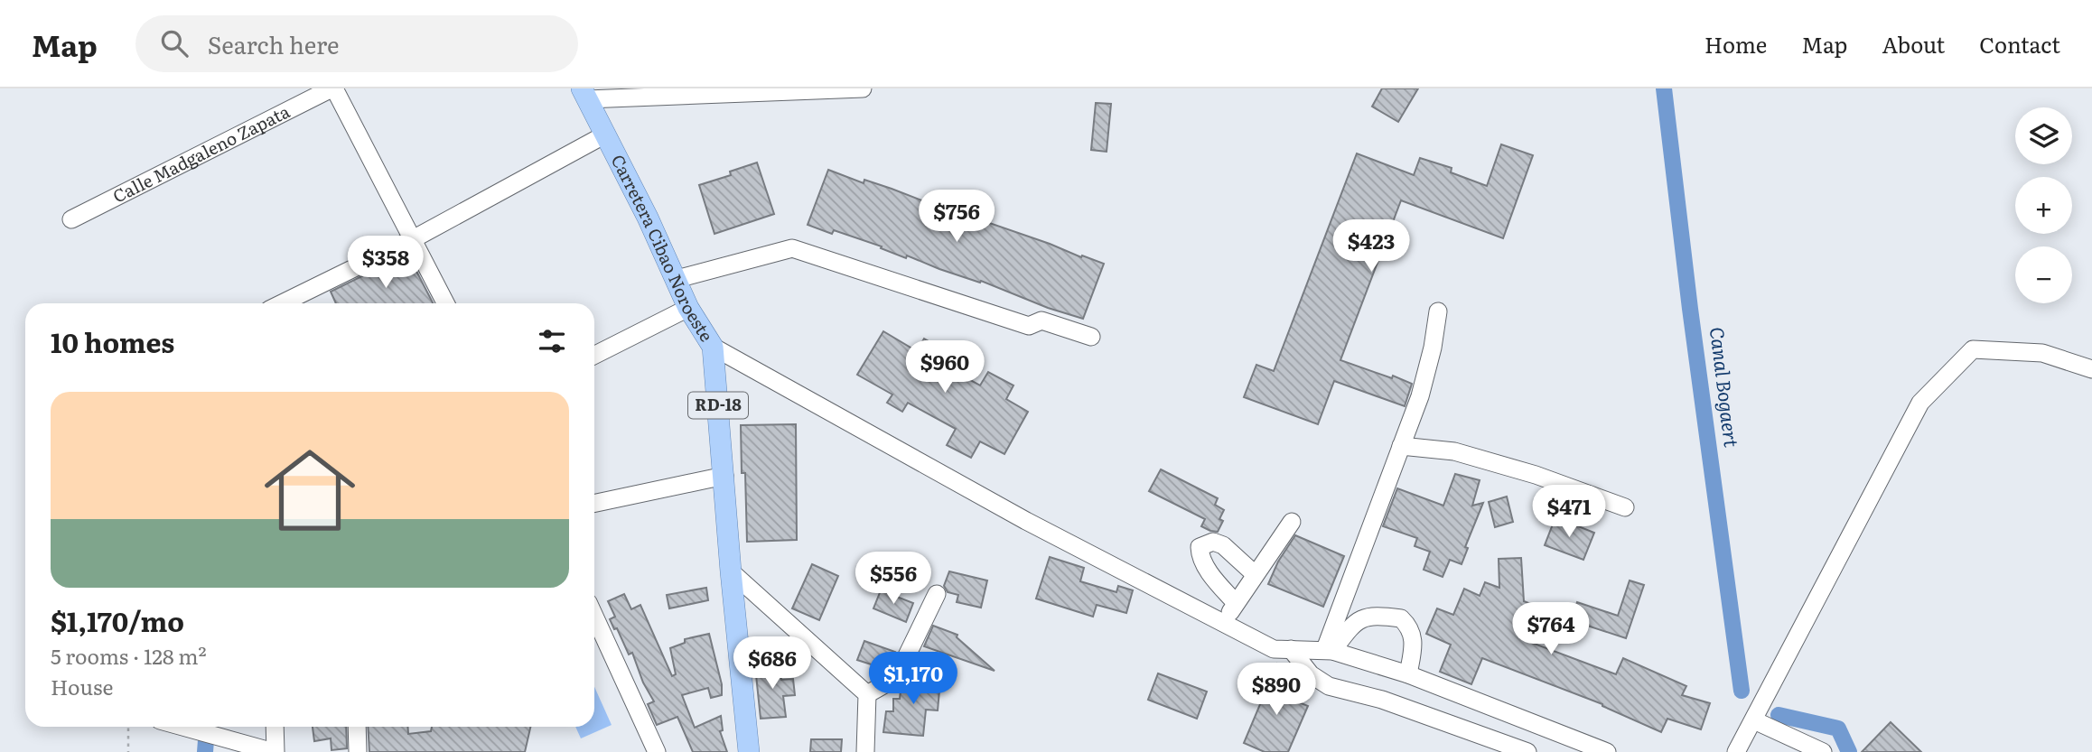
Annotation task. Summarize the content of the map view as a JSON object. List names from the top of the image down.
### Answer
{
  "streets": {
    "main road": ["Carretera Cibao Noroeste", "RD-18"],
    "street": ["Calle Madgaleno Zapata"]
  },
  "water": ["Canal Bogaert"],
  "page": {
    "header": "Map",
    "search": "Search here",
    "nav": [
      "Home",
      "Map",
      "About",
      "Contact"
    ],
    "map_buttons": ["+", "−"],
    "price": [
      "$756",
      "$423",
      "$358",
      "$960",
      "$471",
      "$556",
      "$764",
      "$686",
      "$1,170",
      "$890"
    ],
    "heading": "10 homes",
    "list": [
      {
        "name": "$1,170/mo",
        "note": "5 rooms · 128 m² · House"
      }
    ]
  }
}
